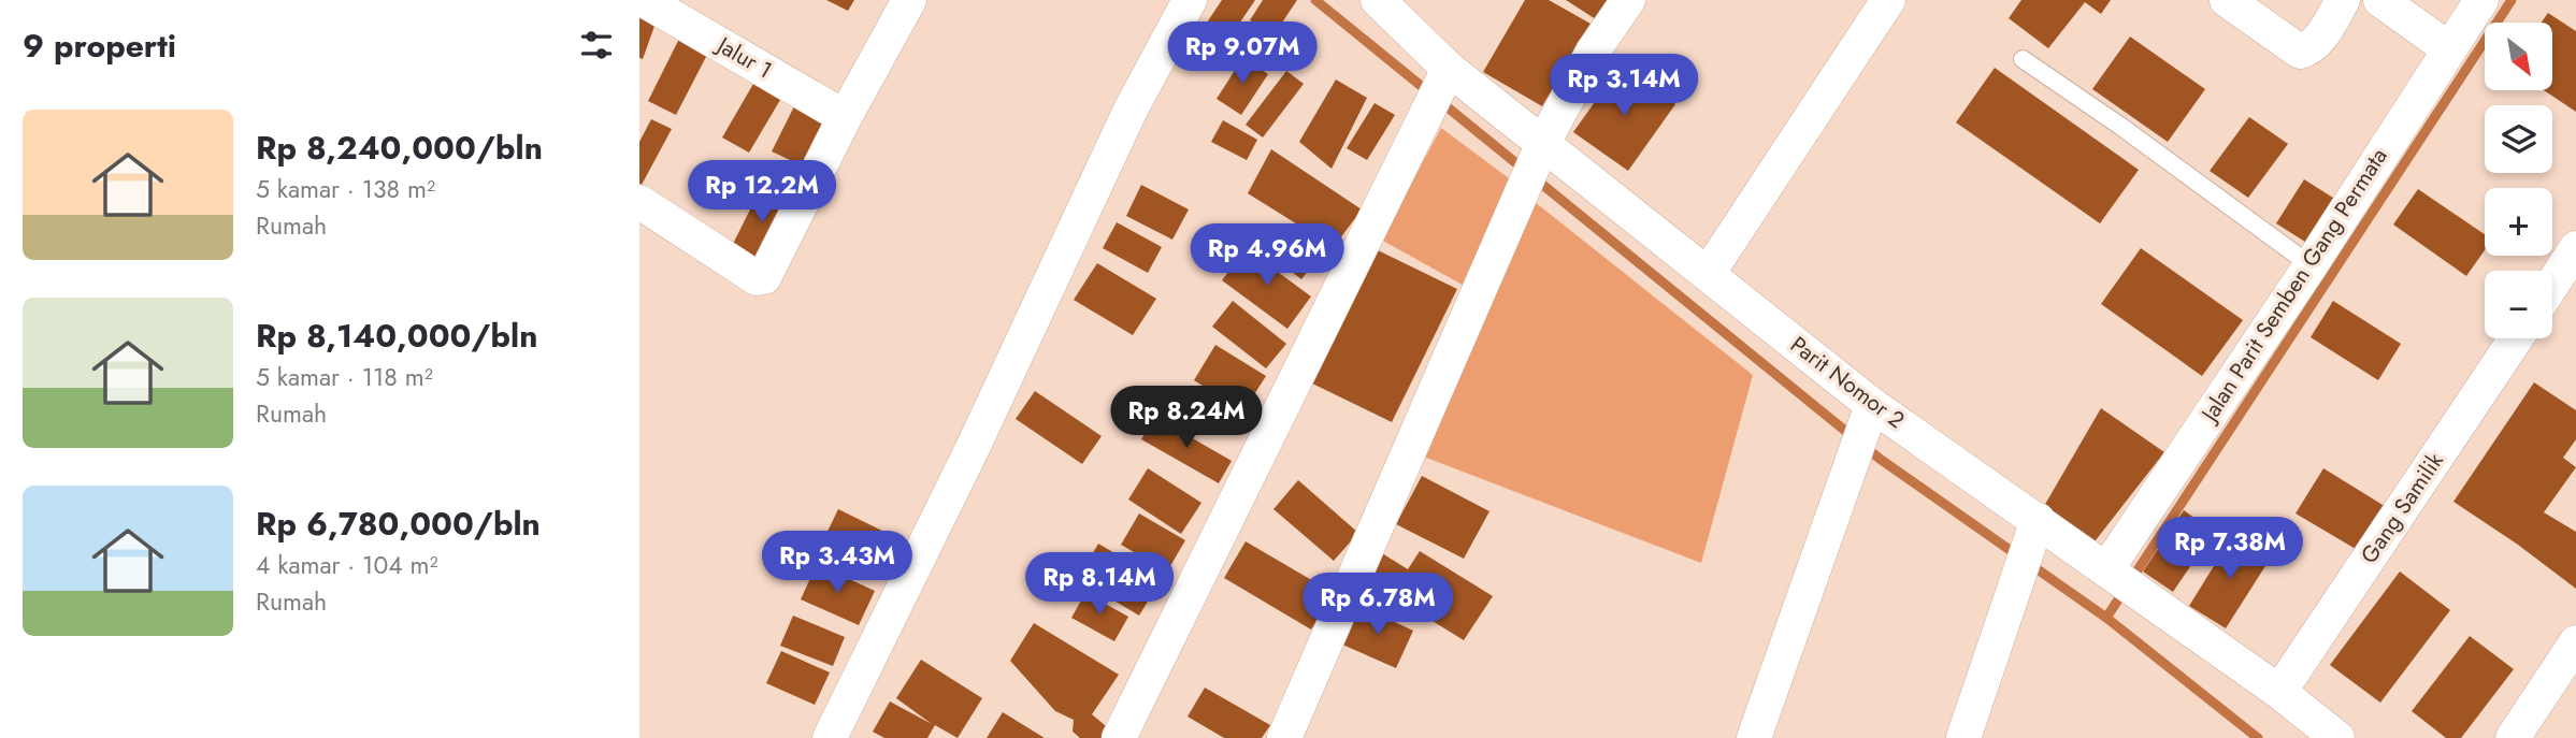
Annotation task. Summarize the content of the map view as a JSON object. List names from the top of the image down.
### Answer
{
  "streets": {
    "street": [
      "Jalur 1",
      "Jalan Parit Semben Gang Permata",
      "Parit Nomor 2",
      "Gang Samilik"
    ]
  },
  "crossings": [
    ["Jalan Parit Semben Gang Permata", "Parit Nomor 2"],
    ["Parit Nomor 2", "Gang Samilik"]
  ],
  "north": "bottom right",
  "page": {
    "heading": "9 properti",
    "price": [
      "Rp 9.07M",
      "Rp 3.14M",
      "Rp 12.2M",
      "Rp 4.96M",
      "Rp 8.24M",
      "Rp 7.38M",
      "Rp 3.43M",
      "Rp 8.14M",
      "Rp 6.78M"
    ],
    "map_buttons": ["+", "−"],
    "list": [
      {
        "name": "Rp 8,240,000/bln",
        "note": "5 kamar · 138 m² · Rumah"
      },
      {
        "name": "Rp 8,140,000/bln",
        "note": "5 kamar · 118 m² · Rumah"
      },
      {
        "name": "Rp 6,780,000/bln",
        "note": "4 kamar · 104 m² · Rumah"
      }
    ]
  }
}
